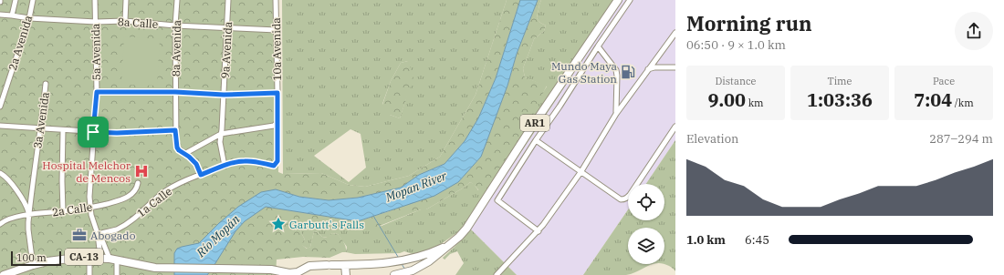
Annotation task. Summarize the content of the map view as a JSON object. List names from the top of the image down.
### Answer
{
  "streets": {
    "highway": ["AR1", "CA-13"],
    "street": [
      "8a Calle",
      "2a Avenida",
      "8a Avenida",
      "10a Avenida",
      "9a Avenida",
      "5a Avenida",
      "3a Avenida",
      "1a Calle",
      "2a Calle"
    ]
  },
  "crossings": [
    ["8a Calle", "2a Avenida"],
    ["8a Calle", "8a Avenida"],
    ["8a Calle", "10a Avenida"],
    ["8a Calle", "9a Avenida"],
    ["8a Calle", "5a Avenida"],
    ["8a Avenida", "1a Calle"],
    ["10a Avenida", "1a Calle"],
    ["9a Avenida", "1a Calle"],
    ["5a Avenida", "1a Calle"],
    ["5a Avenida", "2a Calle"],
    ["5a Avenida", "CA-13"],
    ["3a Avenida", "2a Calle"],
    ["3a Avenida", "CA-13"],
    ["AR1", "CA-13"]
  ],
  "water": ["Mopan River", "Río Mopán"],
  "places": {
    "fuel station": ["Mundo Maya Gas Station"],
    "hospital": ["Hospital Melchor de Mencos"],
    "place": ["Garbutt's Falls"],
    "office": ["Abogado"]
  },
  "scale_bar": "100 m",
  "page": {
    "heading": ["Morning run", "06:50 · 9 × 1.0 km"],
    "stats": [
      ["Distance", "9.00 km"],
      ["Time", "1:03:36"],
      ["Pace", "7:04 /km"]
    ],
    "chart": ["Elevation", "287–294 m"],
    "list": [
      {
        "name": "1.0 km",
        "note": "6:45"
      }
    ],
    "scale": "100 m"
  }
}
